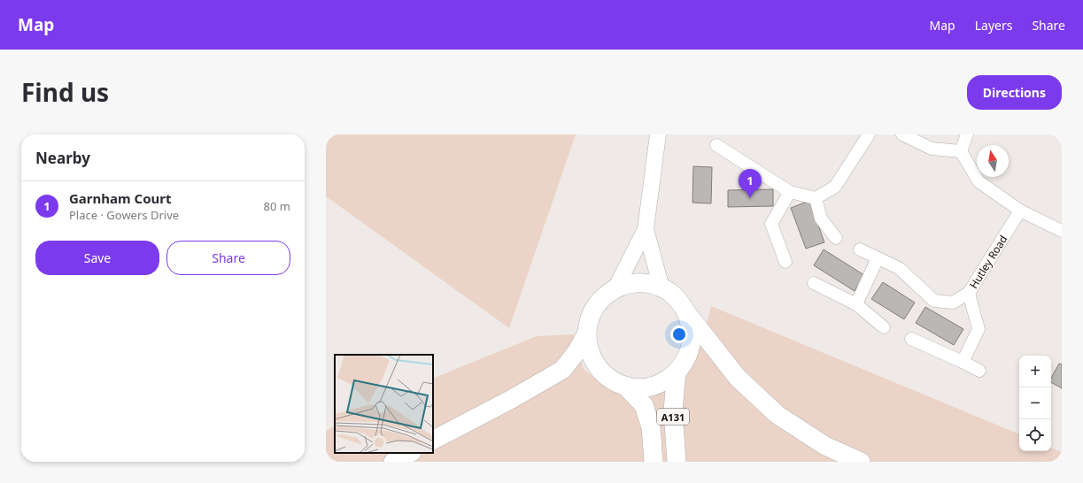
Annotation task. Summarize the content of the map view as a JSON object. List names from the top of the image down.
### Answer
{
  "streets": {
    "highway": ["A131"],
    "street": ["Hutley Road"]
  },
  "north": "top",
  "page": {
    "header": "Map",
    "nav": ["Map", "Layers", "Share"],
    "title": "Find us",
    "buttons": [
      "Directions",
      ["Save", "Share"]
    ],
    "heading": "Nearby",
    "pins": "1",
    "list": [
      {
        "mark": "1",
        "name": "Garnham Court",
        "note": "Place · Gowers Drive",
        "value": "80 m"
      }
    ],
    "map_buttons": ["+", "−"]
  }
}
